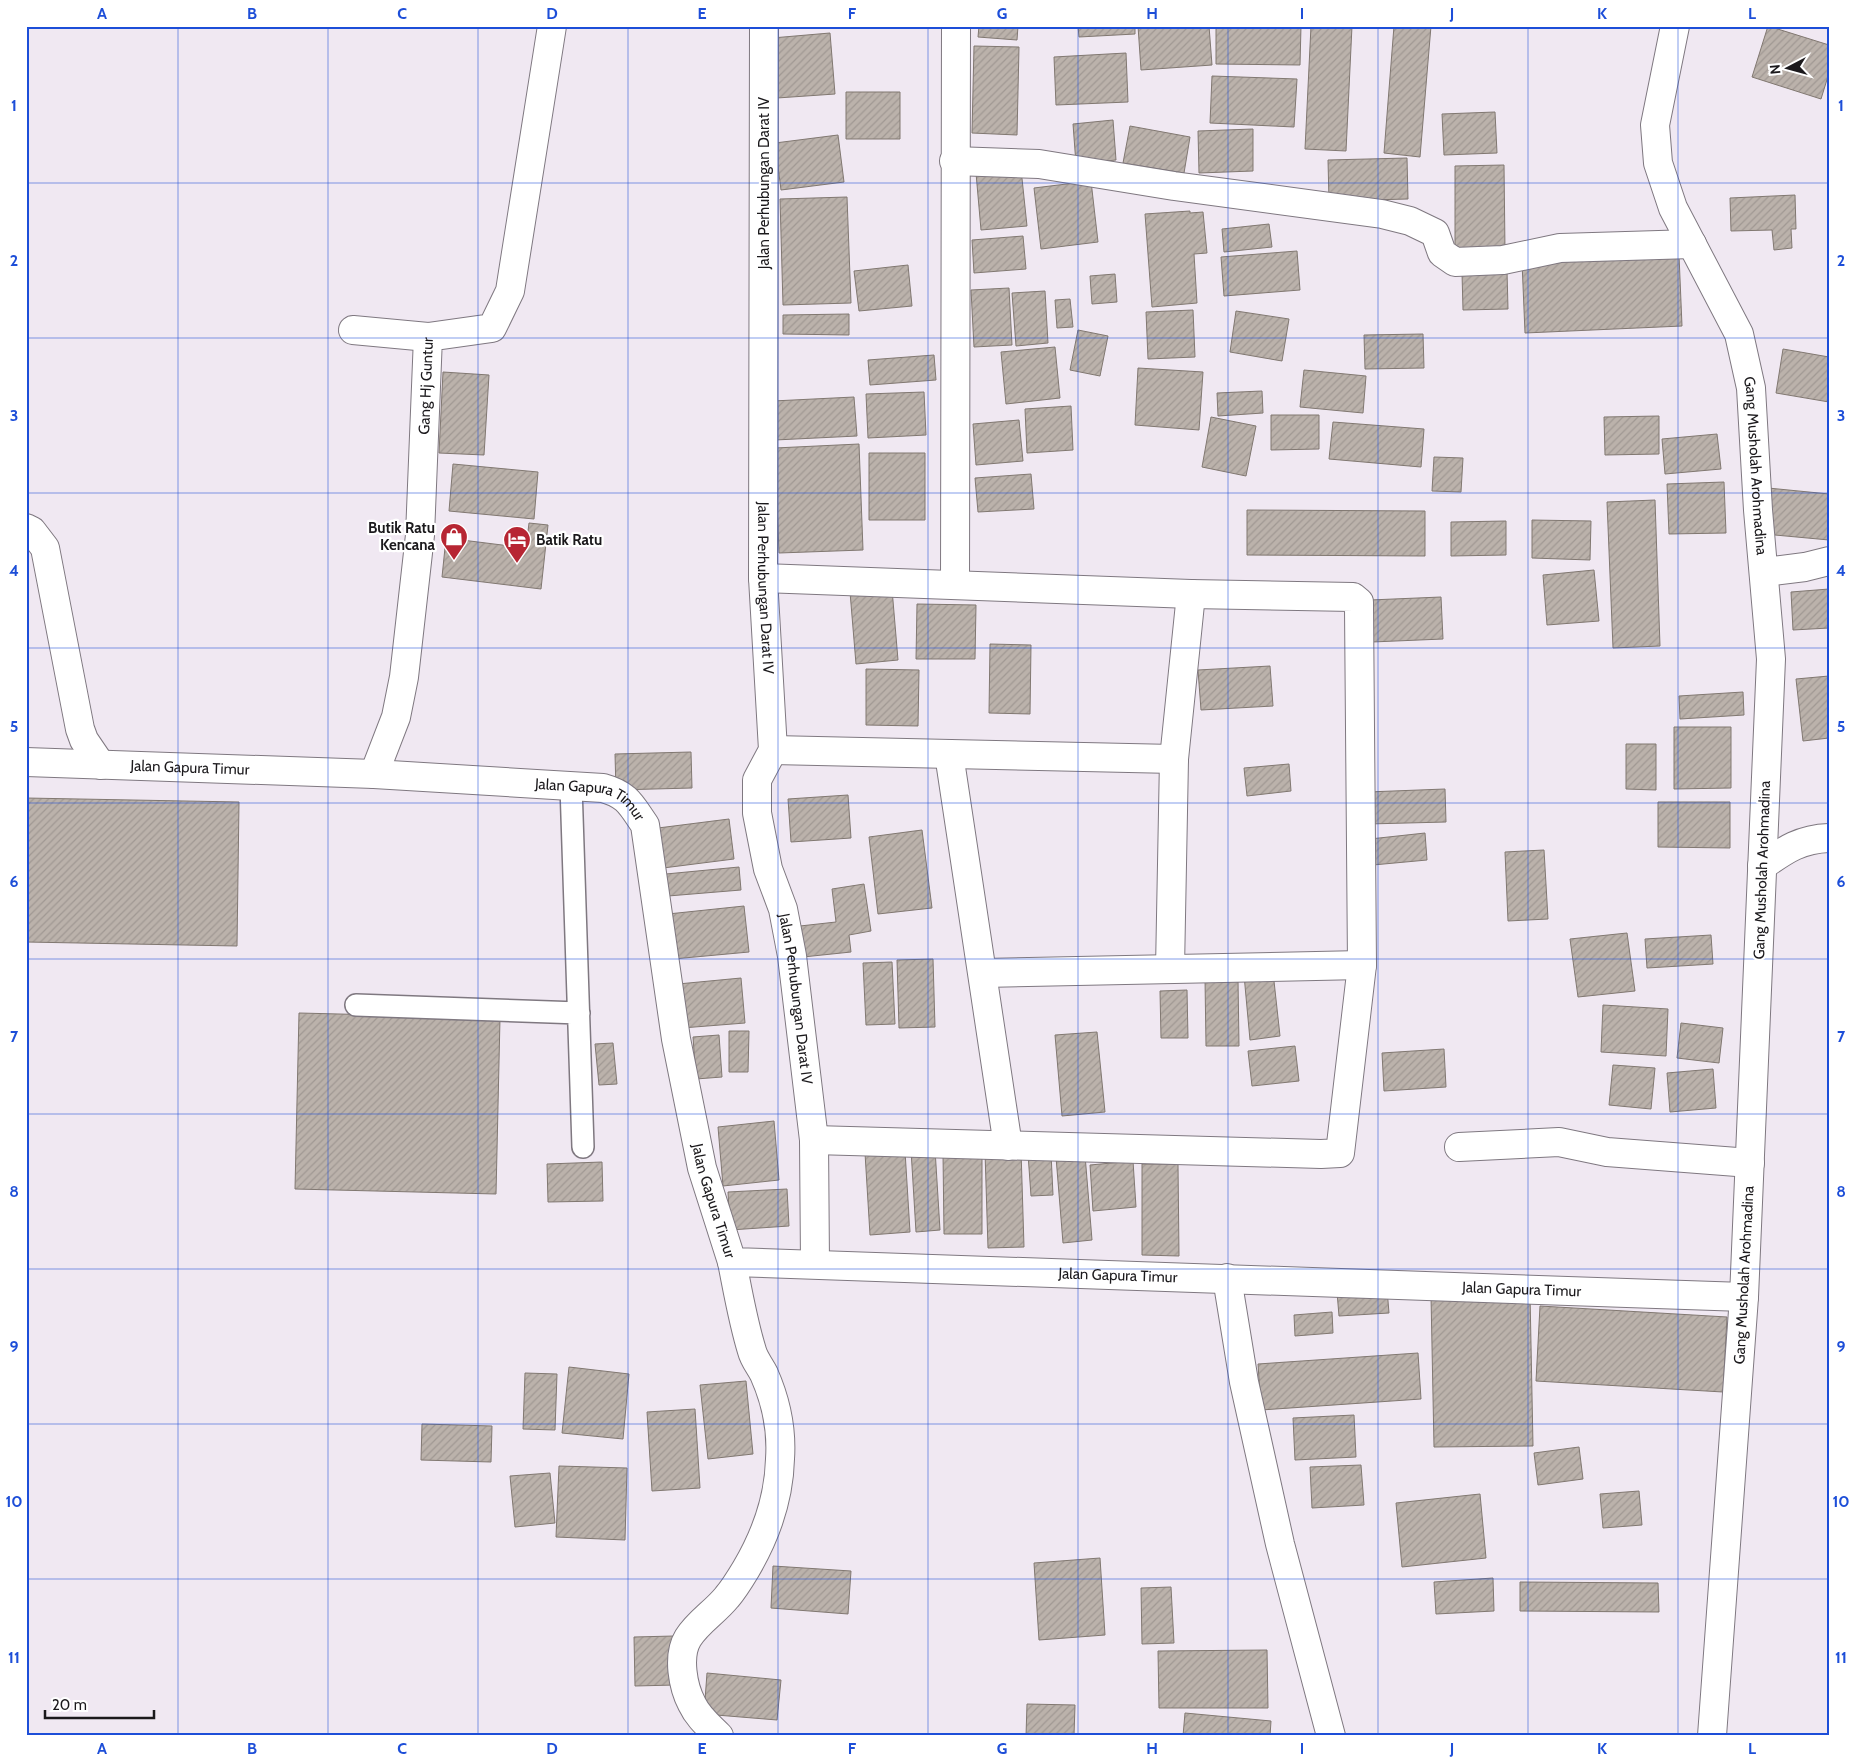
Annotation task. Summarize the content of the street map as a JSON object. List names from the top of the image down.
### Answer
{
  "streets": {
    "street": [
      "Jalan Perhubungan Darat IV",
      "Gang Hj Guntur",
      "Gang Musholah Arohmadina",
      "Jalan Gapura Timur"
    ]
  },
  "crossings": [
    ["Jalan Perhubungan Darat IV", "Jalan Gapura Timur"],
    ["Gang Hj Guntur", "Jalan Gapura Timur"],
    ["Gang Musholah Arohmadina", "Jalan Gapura Timur"]
  ],
  "places": {
    "shop": ["Butik Ratu Kencana"],
    "hotel": ["Batik Ratu"]
  },
  "scale_bar": "20 m",
  "north": "left",
  "grid": {
    "columns": [
      "A",
      "B",
      "C",
      "D",
      "E",
      "F",
      "G",
      "H",
      "I",
      "J",
      "K",
      "L"
    ],
    "rows": [
      "1",
      "2",
      "3",
      "4",
      "5",
      "6",
      "7",
      "8",
      "9",
      "10",
      "11"
    ]
  }
}
